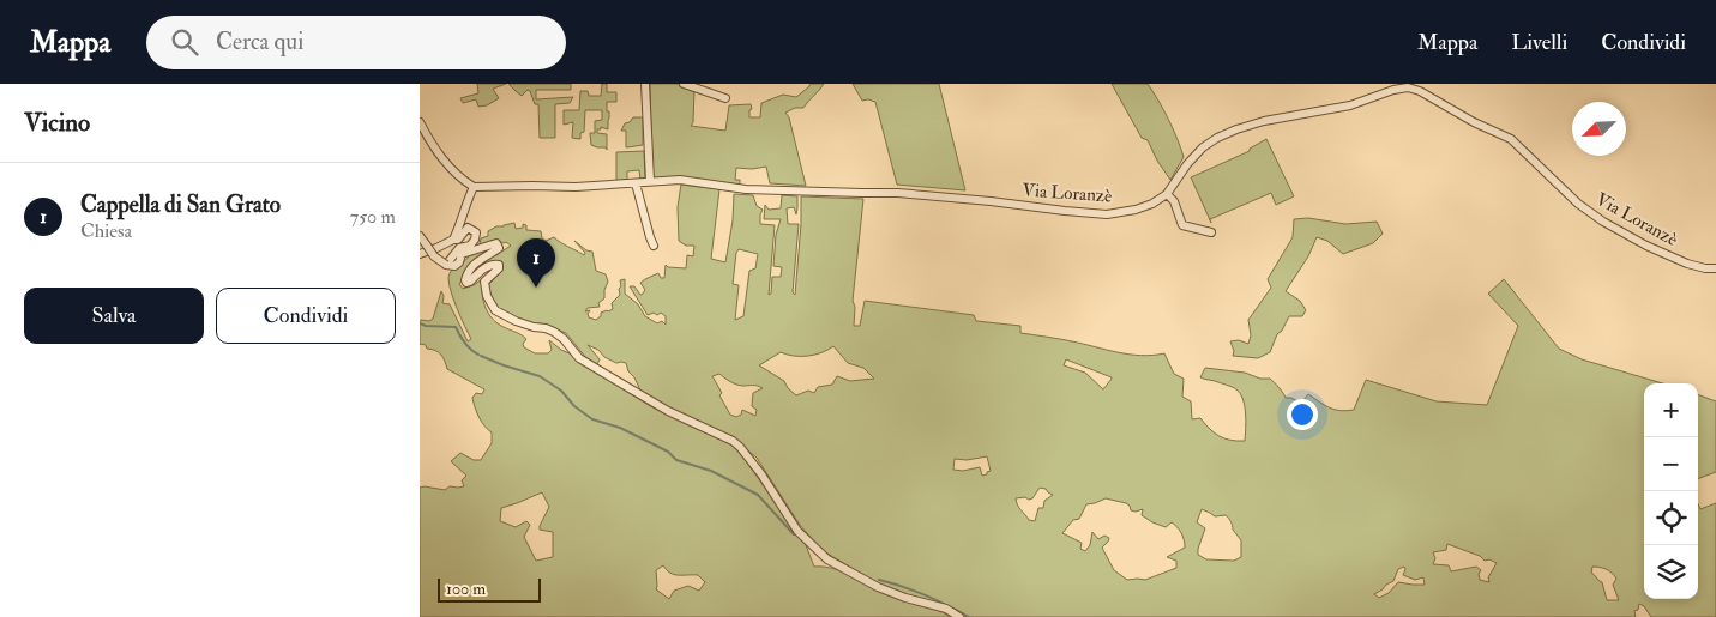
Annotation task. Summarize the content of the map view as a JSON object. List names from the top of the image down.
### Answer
{
  "streets": {
    "street": ["Via Loranzè"]
  },
  "scale_bar": "100 m",
  "north": "bottom left",
  "page": {
    "header": "Mappa",
    "search": "Cerca qui",
    "nav": ["Mappa", "Livelli", "Condividi"],
    "heading": "Vicino",
    "list": [
      {
        "mark": "1",
        "name": "Cappella di San Grato",
        "note": "Chiesa",
        "value": "750 m"
      }
    ],
    "pins": "1",
    "buttons": ["Salva", "Condividi"],
    "map_buttons": ["+", "−"],
    "scale": "100 m"
  }
}
